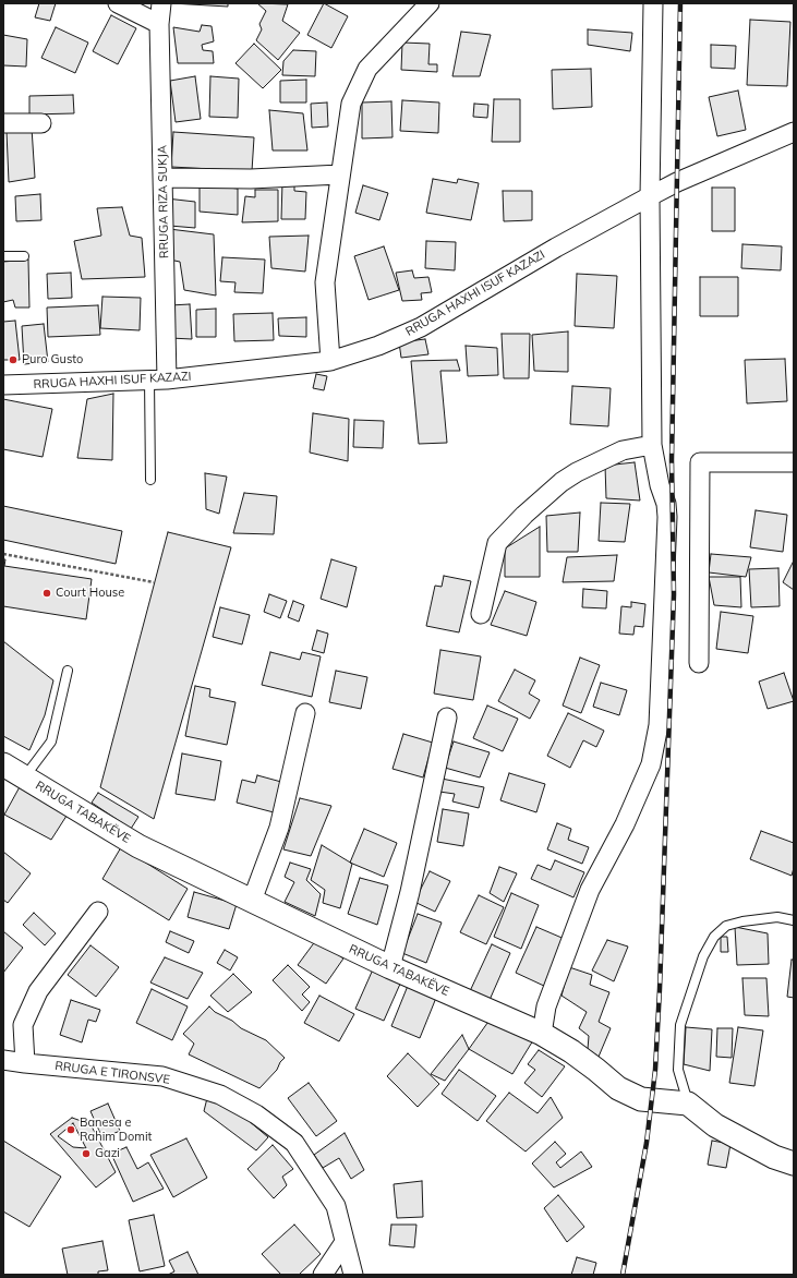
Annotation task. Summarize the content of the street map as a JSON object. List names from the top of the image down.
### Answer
{
  "streets": {
    "street": [
      "RRUGA RIZA SUKJA",
      "RRUGA HAXHI ISUF KAZAZI",
      "RRUGA TABAKËVE",
      "RRUGA E TIRONSVE"
    ]
  },
  "crossings": [
    ["RRUGA RIZA SUKJA", "RRUGA HAXHI ISUF KAZAZI"]
  ],
  "places": [
    "Puro Gusto",
    "Court House",
    "Banesa e Rahim Domit",
    "Gazi"
  ]
}
